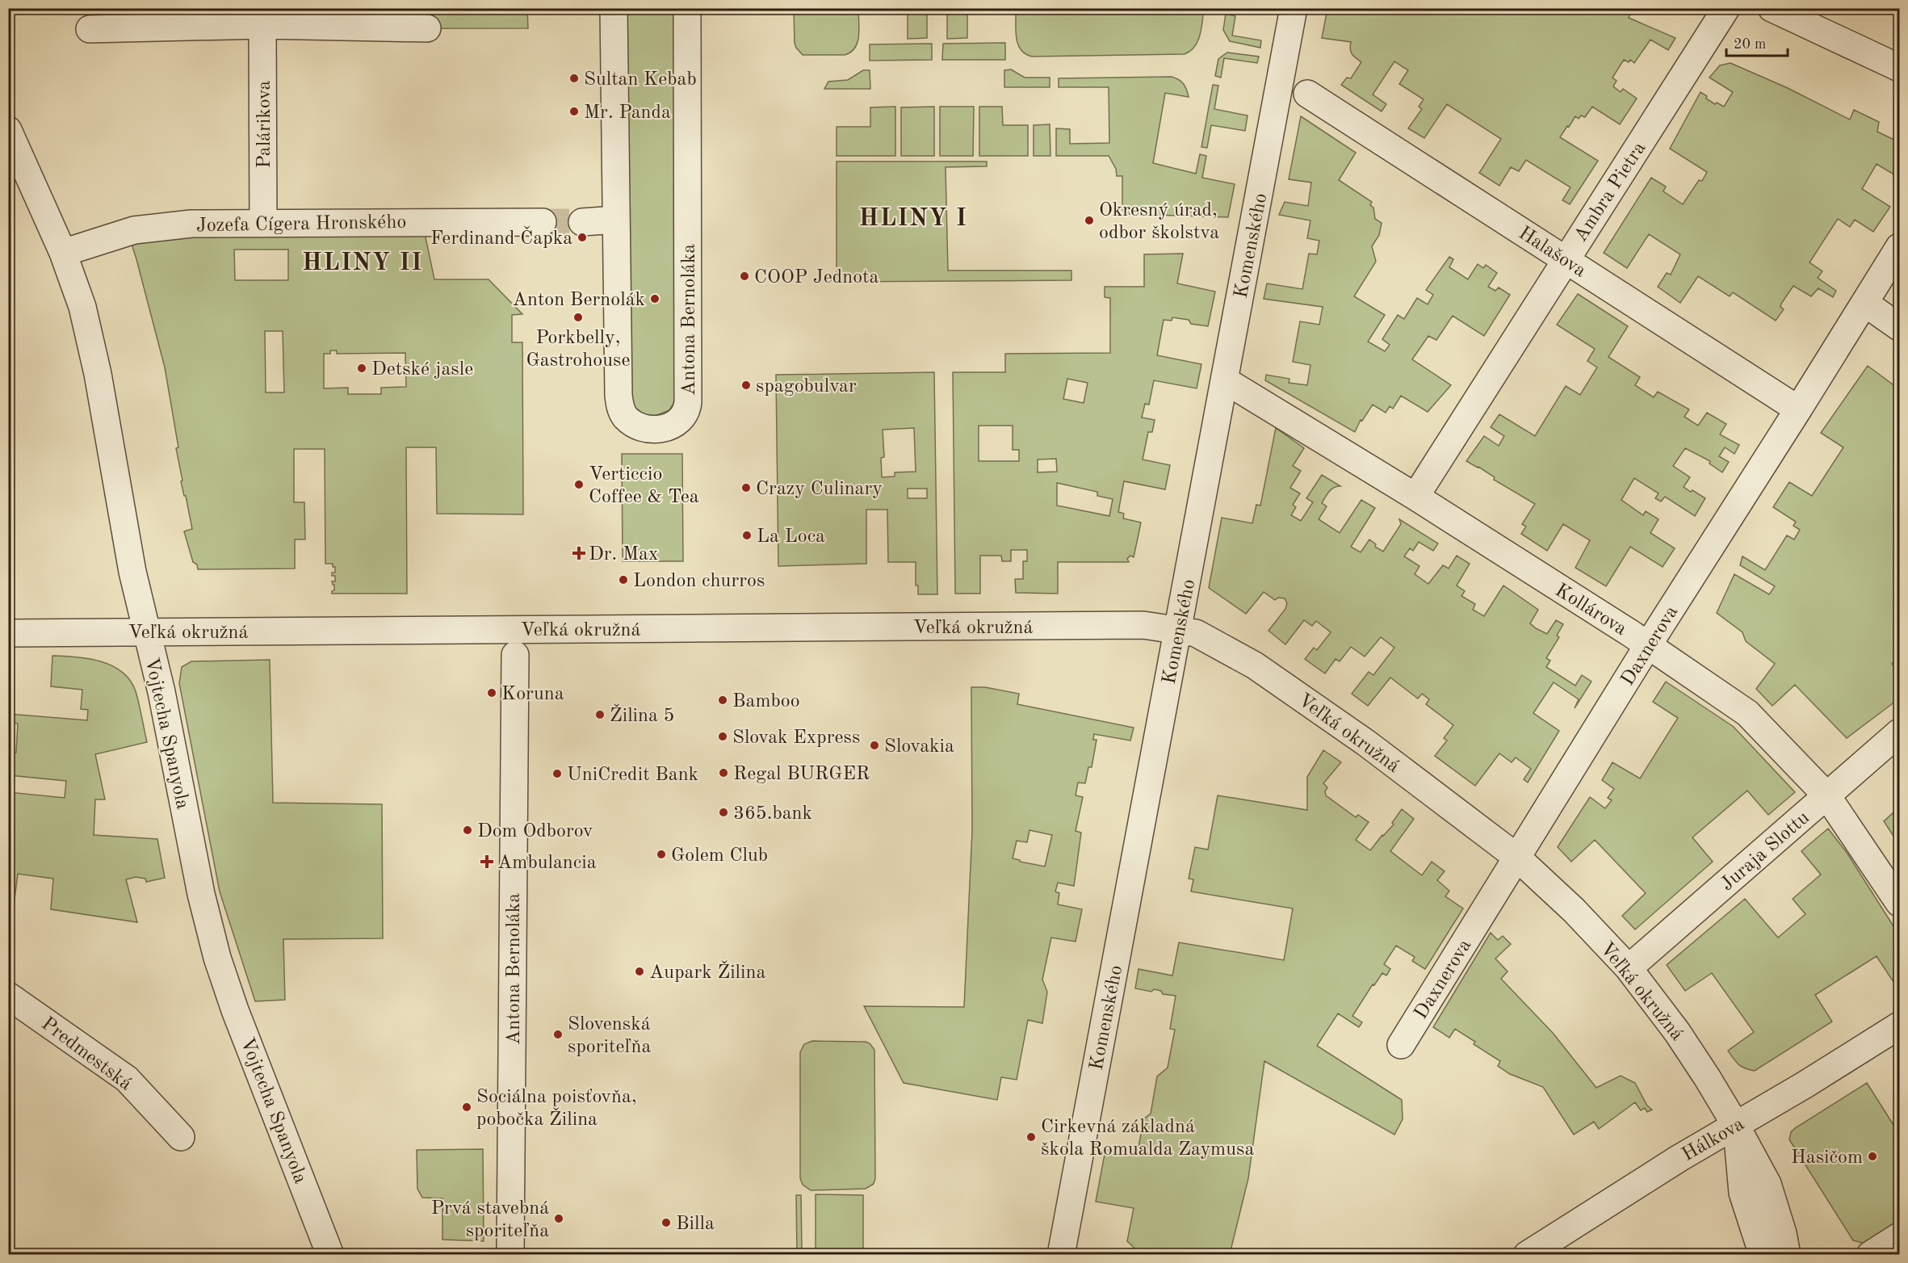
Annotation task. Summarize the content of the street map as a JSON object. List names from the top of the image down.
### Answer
{
  "streets": {
    "street": [
      "Palárikova",
      "Ambra Pietra",
      "Jozefa Cígera Hronského",
      "Komenského",
      "Halašova",
      "Antona Bernoláka",
      "Kollárova",
      "Veľká okružná",
      "Daxnerova",
      "Vojtecha Spanyola",
      "Juraja Slottu",
      "Predmestská",
      "Hálkova"
    ]
  },
  "crossings": [
    ["Palárikova", "Jozefa Cígera Hronského"],
    ["Ambra Pietra", "Halašova"],
    ["Ambra Pietra", "Kollárova"],
    ["Jozefa Cígera Hronského", "Vojtecha Spanyola"],
    ["Komenského", "Kollárova"],
    ["Komenského", "Veľká okružná"],
    ["Halašova", "Daxnerova"],
    ["Kollárova", "Daxnerova"],
    ["Kollárova", "Juraja Slottu"],
    ["Veľká okružná", "Daxnerova"],
    ["Veľká okružná", "Vojtecha Spanyola"],
    ["Veľká okružná", "Juraja Slottu"],
    ["Veľká okružná", "Hálkova"]
  ],
  "districts": ["HLINY I", "HLINY II"],
  "places": {
    "other": [
      "Sultan Kebab",
      "Mr. Panda",
      "Okresný úrad, odbor školstva",
      "Ferdinand Čapka",
      "COOP Jednota",
      "Anton Bernolák",
      "Porkbelly, Gastrohouse",
      "Detské jasle",
      "spagobulvar",
      "Verticcio Coffee & Tea",
      "Crazy Culinary",
      "La Loca",
      "London churros",
      "Koruna",
      "Bamboo",
      "Žilina 5",
      "Slovak Express",
      "Slovakia",
      "Regal BURGER",
      "UniCredit Bank",
      "365.bank",
      "Dom Odborov",
      "Golem Club",
      "Aupark Žilina",
      "Slovenská sporiteľňa",
      "Sociálna poisťovňa, pobočka Žilina",
      "Cirkevná základná škola Romualda Zaymusa",
      "Hasičom",
      "Prvá stavebná sporiteľňa",
      "Billa"
    ],
    "health": ["Dr. Max", "Ambulancia"]
  },
  "scale_bar": "20 m"
}
